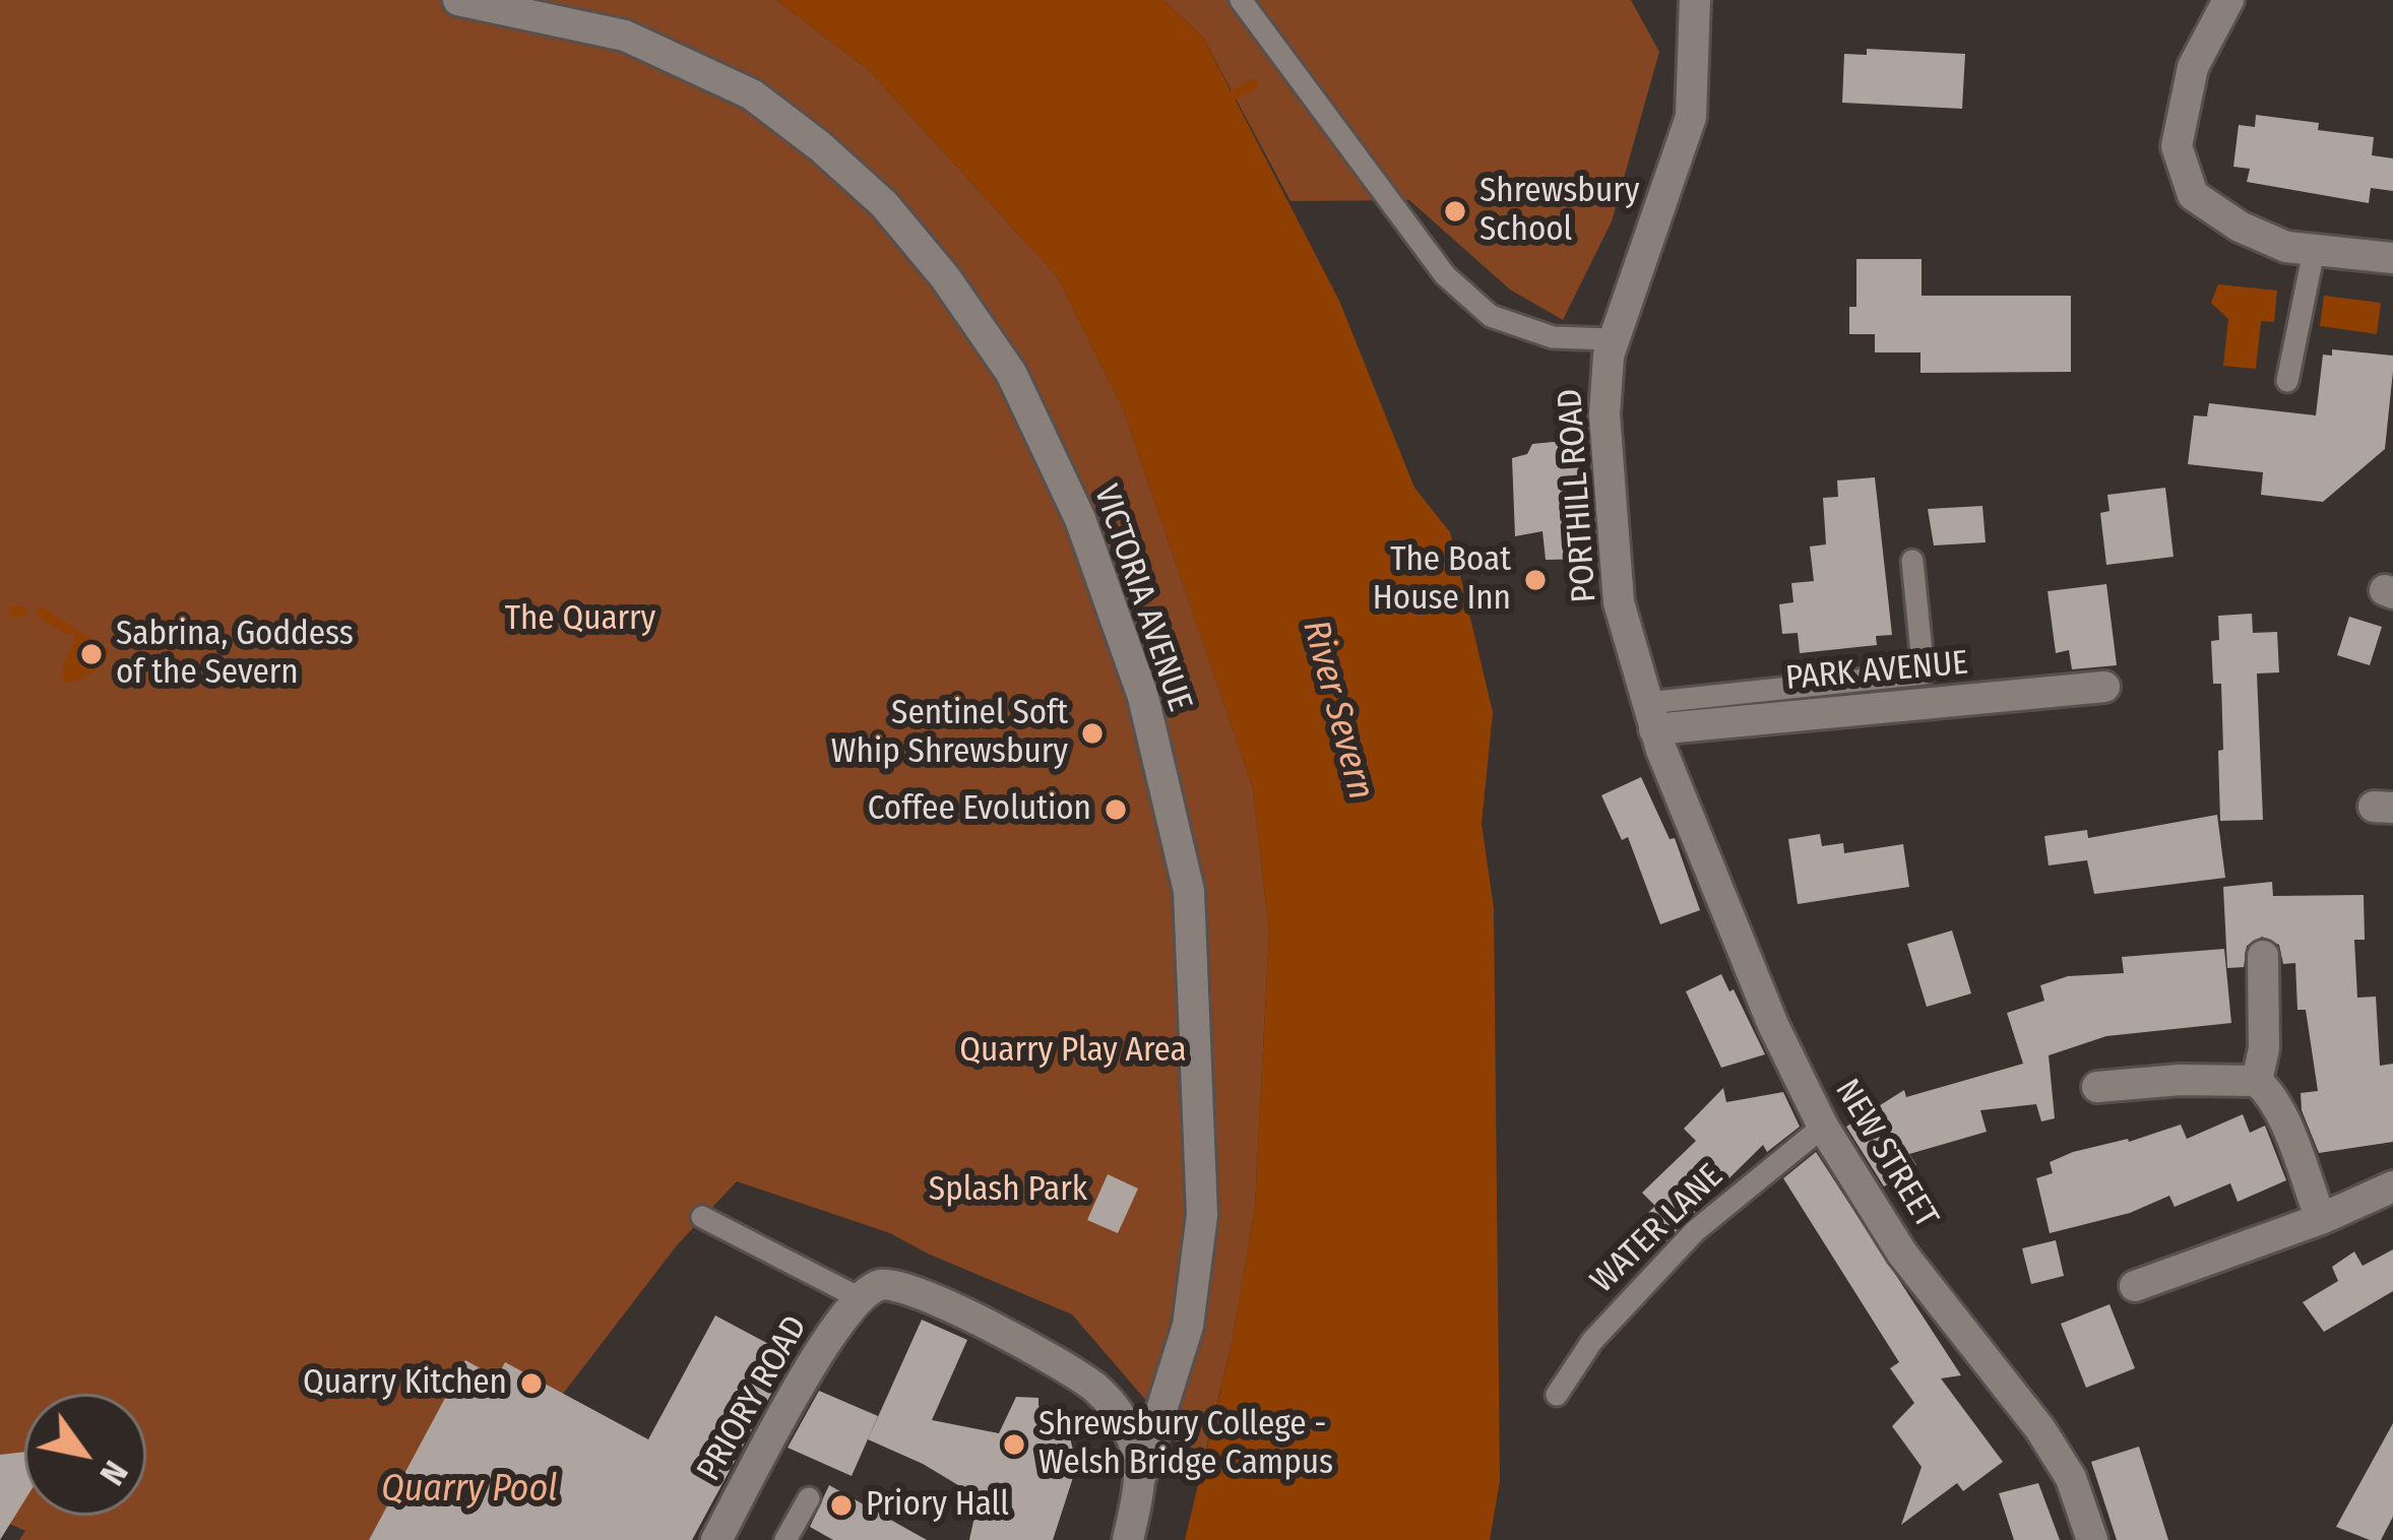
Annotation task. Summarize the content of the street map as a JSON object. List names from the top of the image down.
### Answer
{
  "streets": {
    "street": [
      "PORTHILL ROAD",
      "VICTORIA AVENUE",
      "PARK AVENUE",
      "NEW STREET",
      "PRIORY ROAD"
    ],
    "lane": ["WATER LANE"]
  },
  "crossings": [
    ["PORTHILL ROAD", "PARK AVENUE"],
    ["PORTHILL ROAD", "NEW STREET"],
    ["NEW STREET", "WATER LANE"]
  ],
  "water": ["River Severn", "Quarry Pool"],
  "parks": ["The Quarry", "Quarry Play Area", "Splash Park"],
  "places": [
    "Shrewsbury School",
    "The Boat House Inn",
    "Sabrina, Goddess of the Severn",
    "Sentinel Soft Whip Shrewsbury",
    "Coffee Evolution",
    "Quarry Kitchen",
    "Shrewsbury College - Welsh Bridge Campus",
    "Priory Hall"
  ],
  "north": "bottom right"
}
